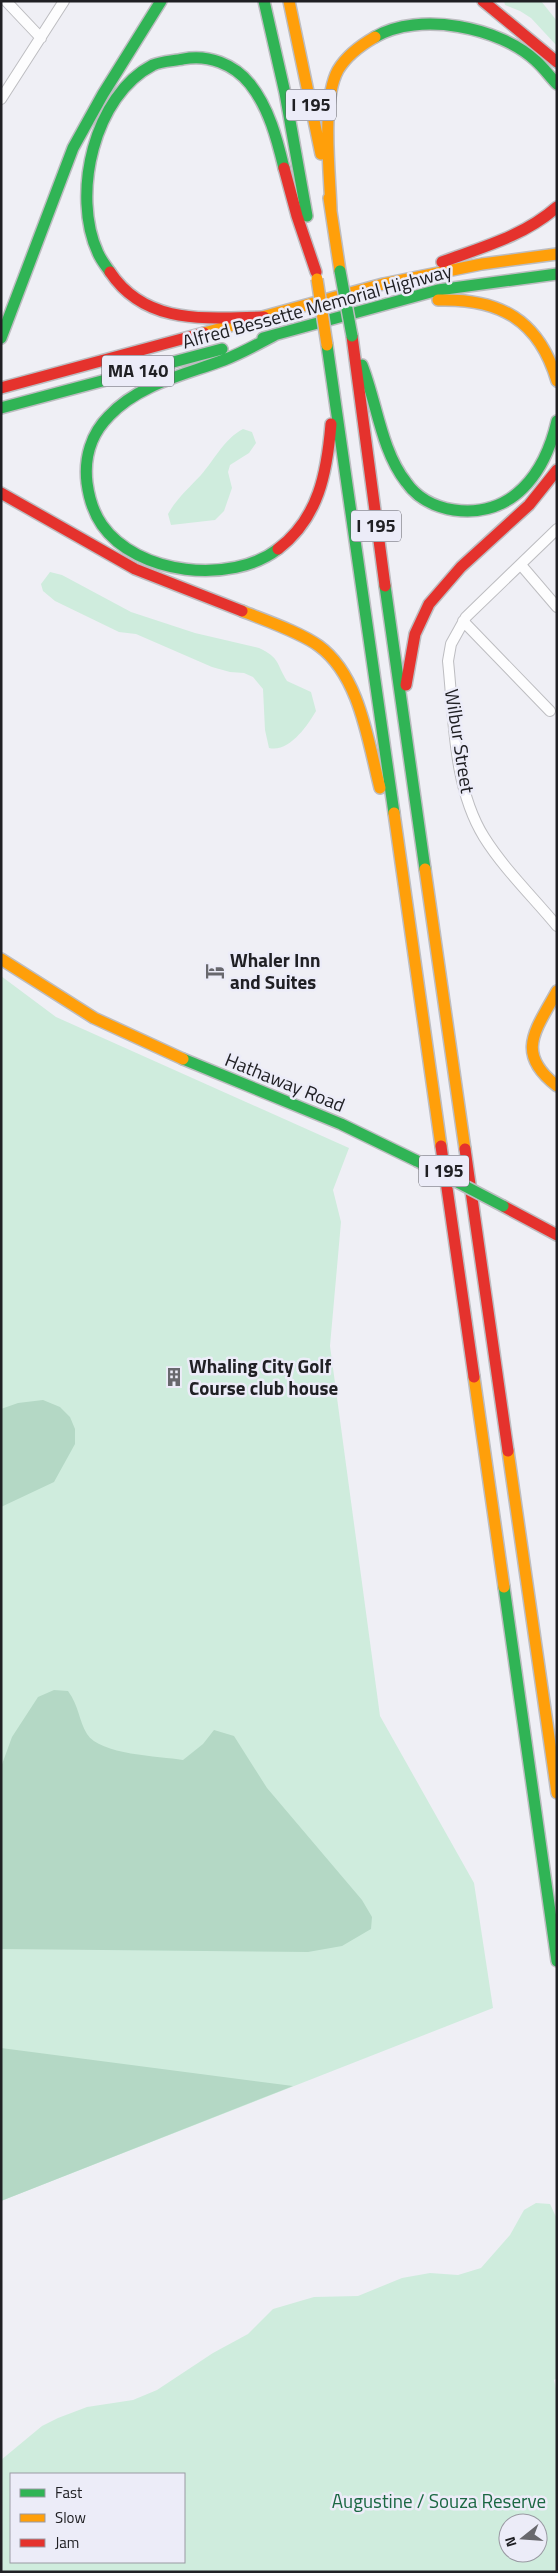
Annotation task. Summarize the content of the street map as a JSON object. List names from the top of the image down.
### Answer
{
  "streets": {
    "main road": [
      "I 195",
      "Alfred Bessette Memorial Highway",
      "MA 140",
      "Hathaway Road"
    ],
    "street": ["Wilbur Street"]
  },
  "parks": ["Augustine / Souza Reserve"],
  "places": {
    "hotel": ["Whaler Inn and Suites"],
    "building": ["Whaling City Golf Course club house"]
  },
  "legend": ["Fast", "Slow", "Jam"],
  "north": "left"
}
